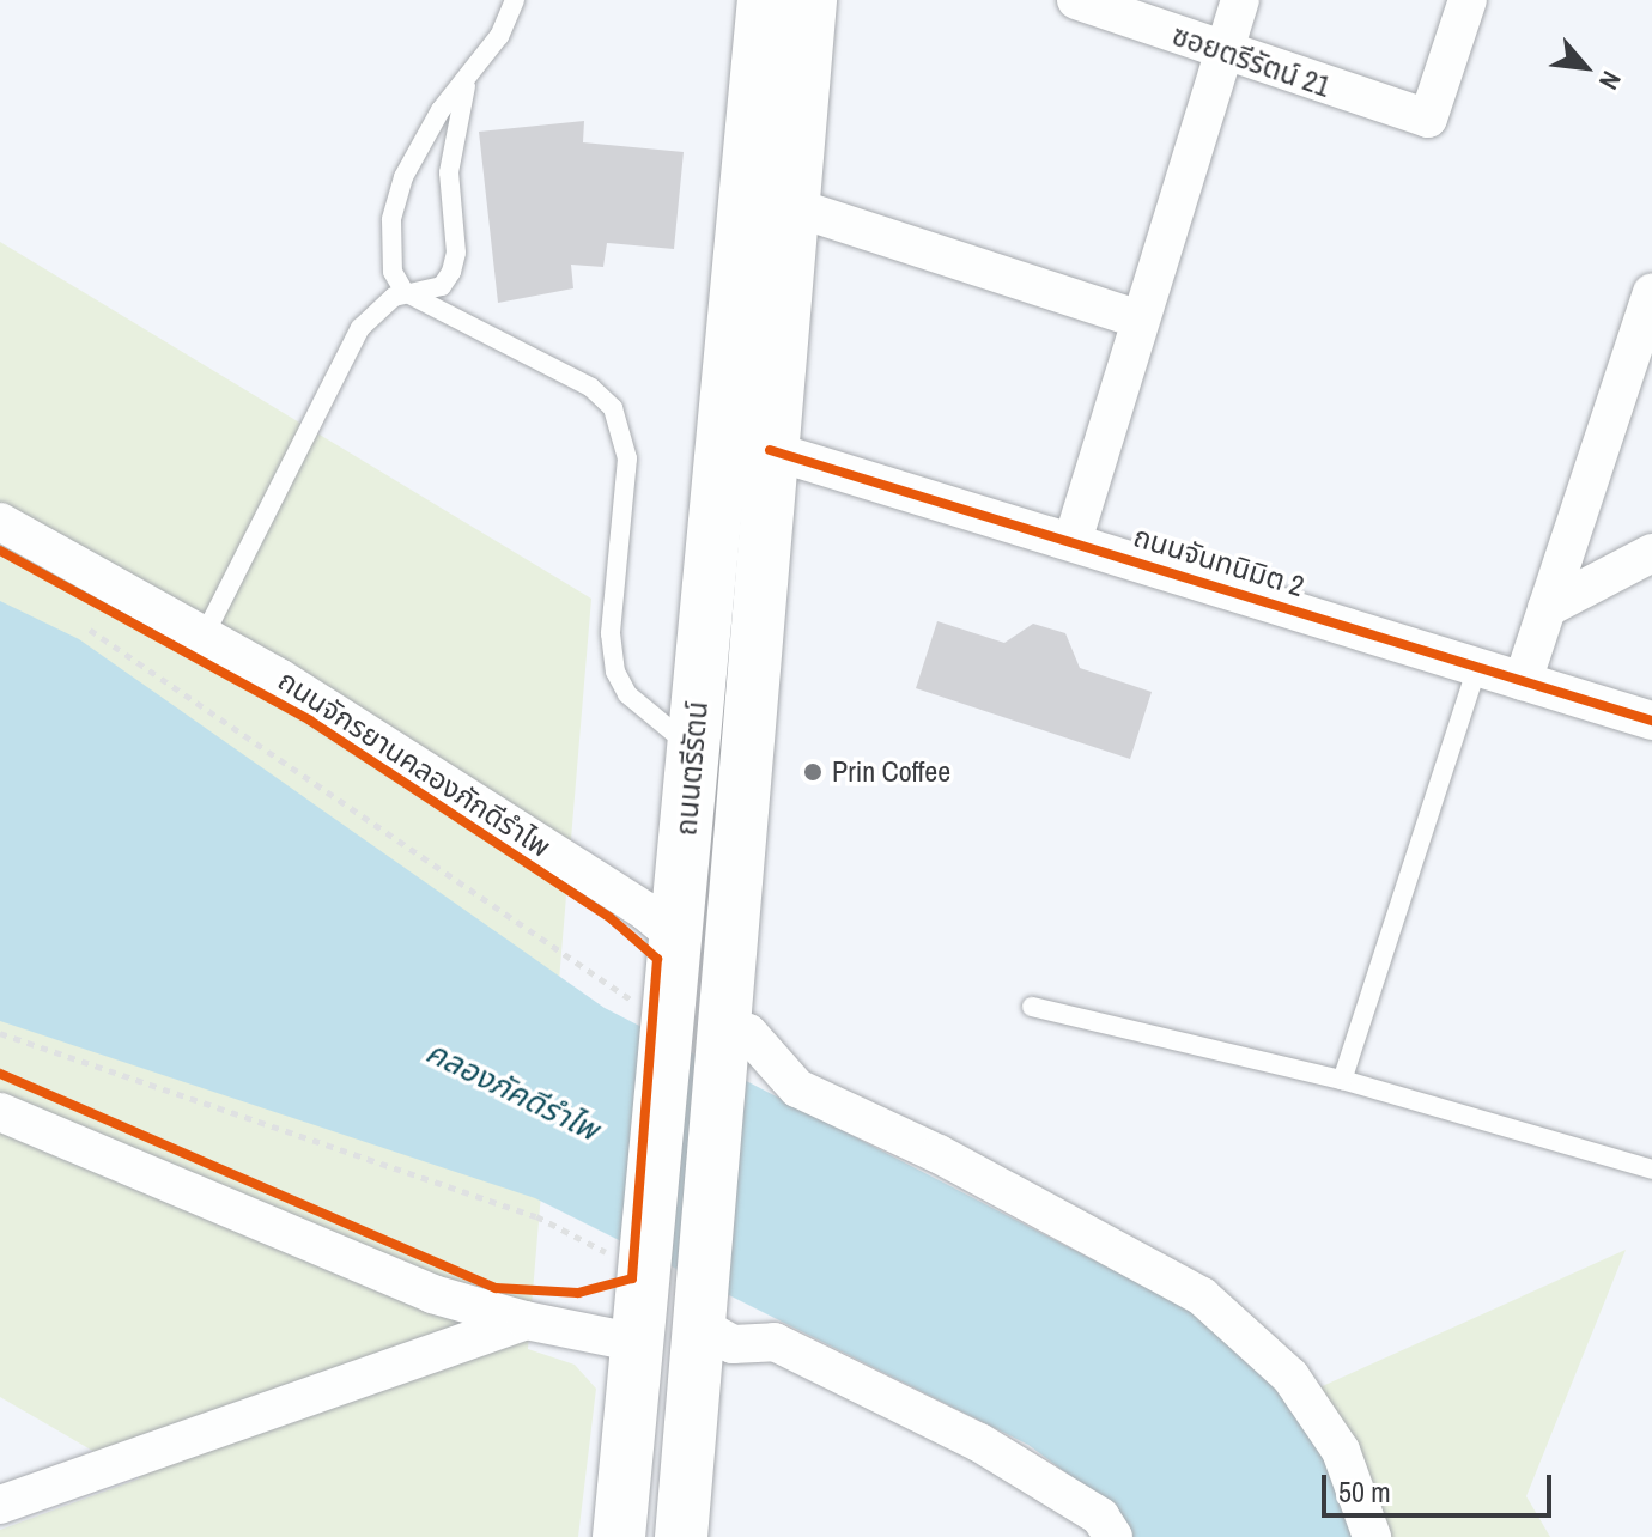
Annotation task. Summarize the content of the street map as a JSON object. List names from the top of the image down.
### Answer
{
  "streets": {
    "main road": ["ถนนตรีรัตน์"],
    "street": ["ซอยตรีรัตน์ 21", "ถนนจันทนิมิต 2"],
    "cycle path": ["ถนนจักรยานคลองภักดีรำไพ"]
  },
  "crossings": [
    ["ถนนจันทนิมิต 2", "ถนนตรีรัตน์"]
  ],
  "water": ["คลองภัคดีรำไพ"],
  "places": ["Prin Coffee"],
  "scale_bar": "50 m",
  "north": "bottom right"
}
